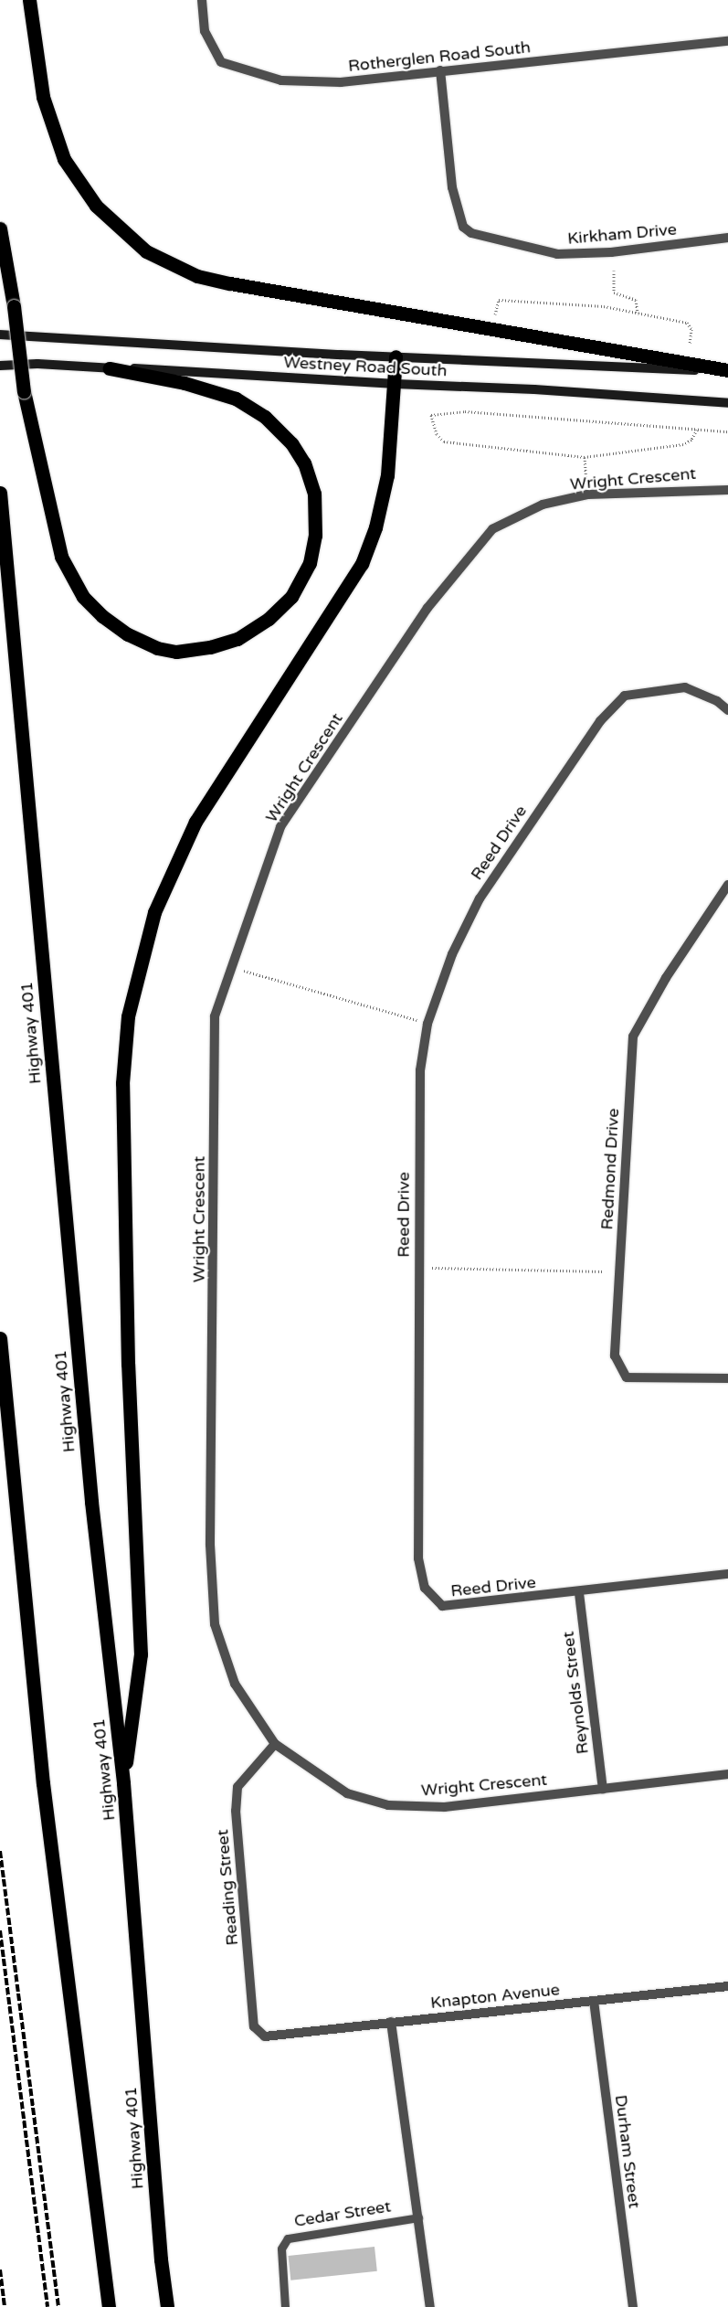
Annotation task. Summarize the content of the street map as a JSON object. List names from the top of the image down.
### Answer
{
  "streets": {
    "highway": ["Highway 401"],
    "main road": ["Westney Road South"],
    "street": [
      "Rotherglen Road South",
      "Kirkham Drive",
      "Wright Crescent",
      "Reed Drive",
      "Redmond Drive",
      "Reynolds Street",
      "Reading Street",
      "Knapton Avenue",
      "Durham Street"
    ],
    "lane": ["Cedar Street"]
  },
  "crossings": [
    ["Rotherglen Road South", "Kirkham Drive"],
    ["Wright Crescent", "Reynolds Street"],
    ["Wright Crescent", "Reading Street"],
    ["Reed Drive", "Reynolds Street"],
    ["Reading Street", "Knapton Avenue"],
    ["Knapton Avenue", "Durham Street"]
  ]
}
